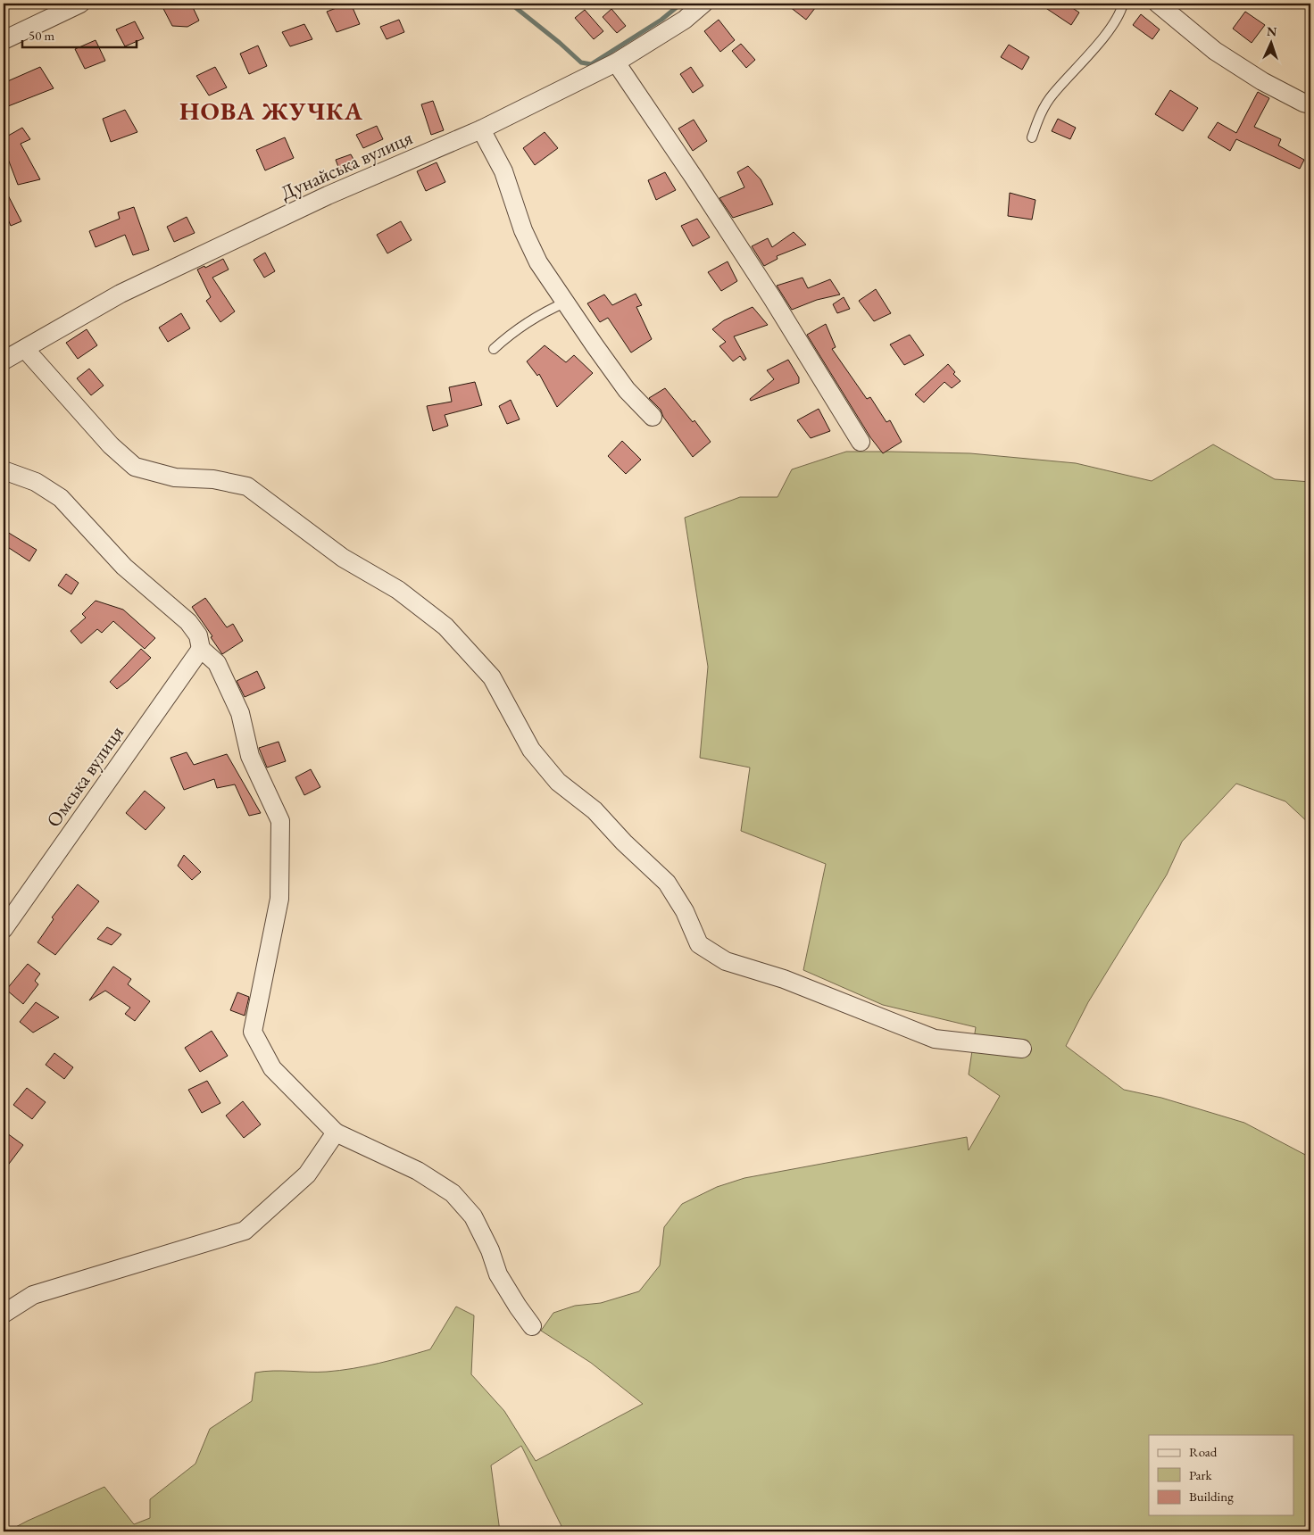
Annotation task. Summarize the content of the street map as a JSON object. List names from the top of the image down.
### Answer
{
  "streets": {
    "street": ["Дунайська вулиця", "Омська вулиця"]
  },
  "districts": ["НОВА ЖУЧКА"],
  "legend": ["Road", "Park", "Building"],
  "scale_bar": "50 m",
  "north": "top"
}
